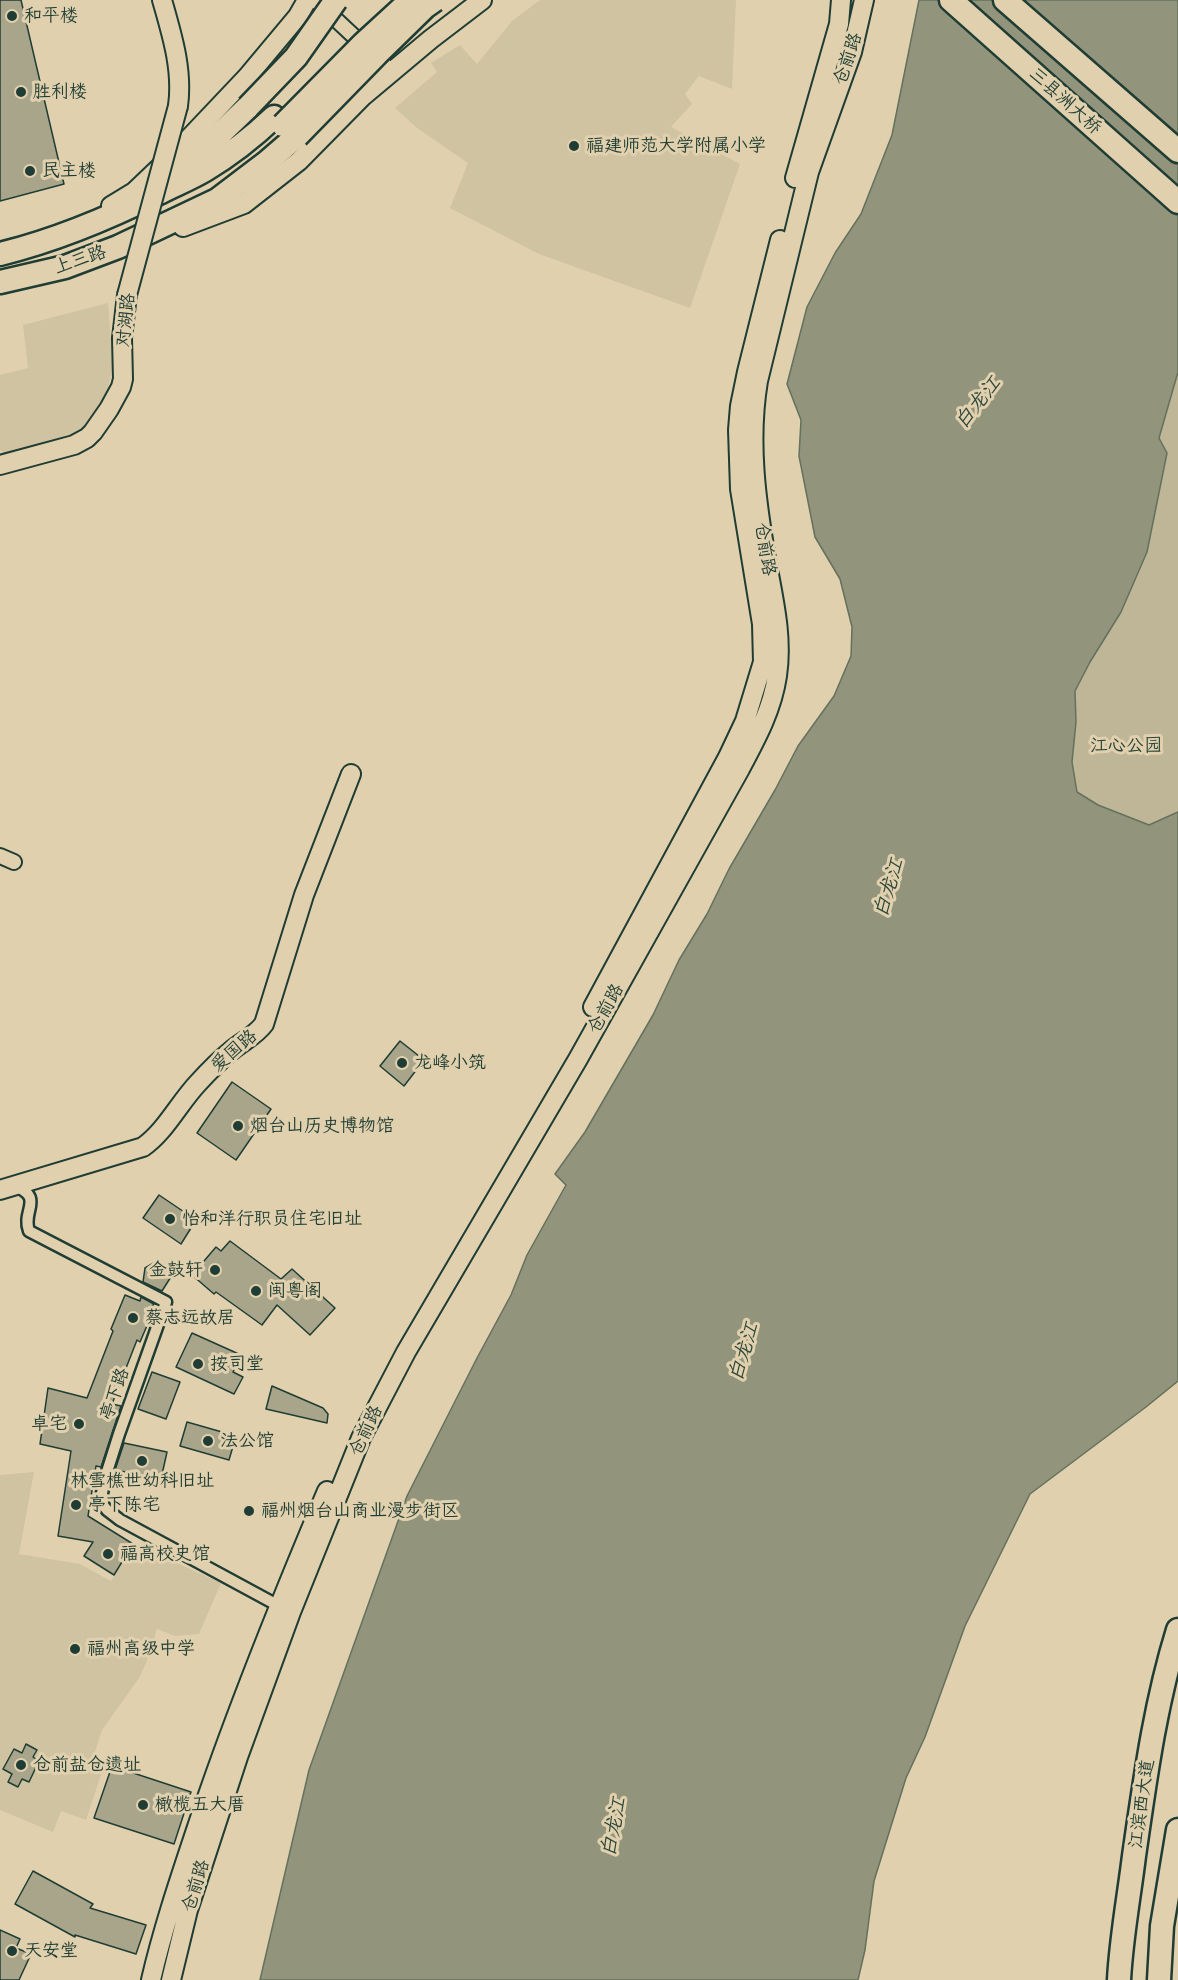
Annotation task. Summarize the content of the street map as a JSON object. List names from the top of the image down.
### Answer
{
  "streets": {
    "main road": ["三县洲大桥", "上三路", "江滨西大道"],
    "street": [
      "仓前路",
      "对湖路",
      "爱国路",
      "亭下路"
    ]
  },
  "crossings": [
    ["仓前路", "亭下路"],
    ["爱国路", "亭下路"]
  ],
  "water": ["白龙江"],
  "parks": ["江心公园"],
  "places": [
    "和平楼",
    "胜利楼",
    "福建师范大学附属小学",
    "民主楼",
    "龙峰小筑",
    "烟台山历史博物馆",
    "怡和洋行职员住宅旧址",
    "金鼓轩",
    "闽粤阁",
    "蔡志远故居",
    "按司堂",
    "卓宅",
    "法公馆",
    "林雪樵世幼科旧址",
    "亭下陈宅",
    "福州烟台山商业漫步街区",
    "福高校史馆",
    "福州高级中学",
    "仓前盐仓遗址",
    "橄榄五大厝",
    "天安堂"
  ]
}
